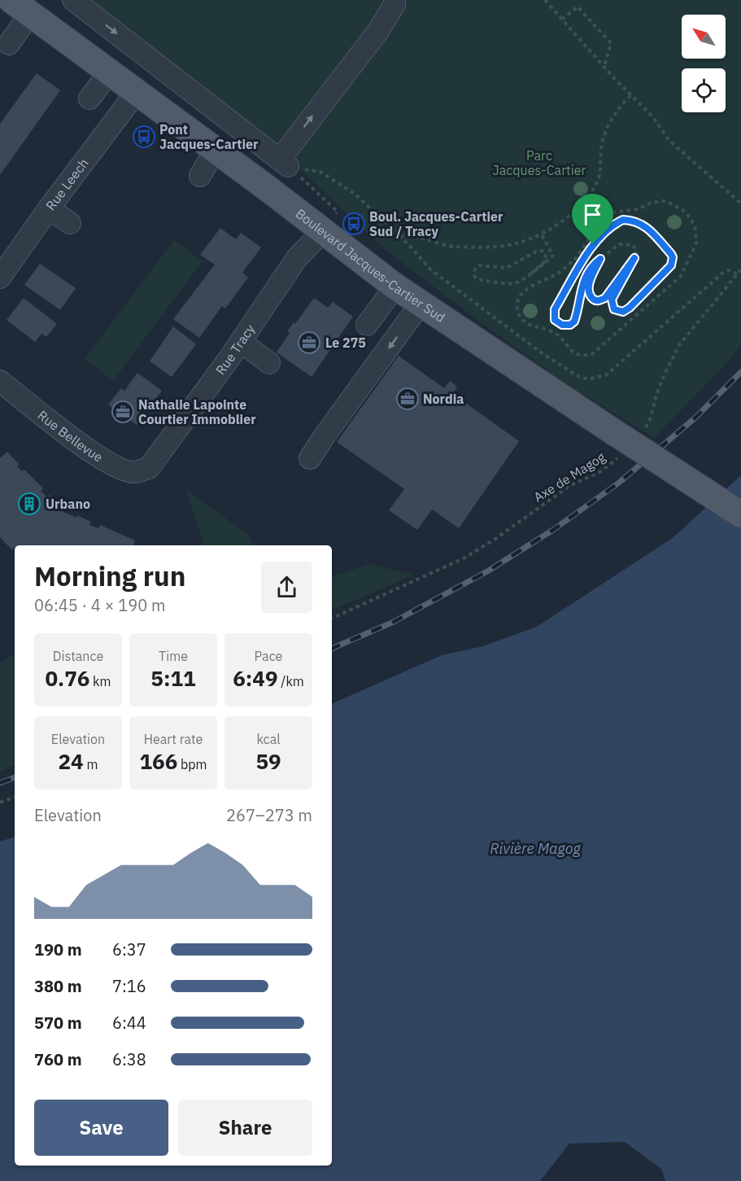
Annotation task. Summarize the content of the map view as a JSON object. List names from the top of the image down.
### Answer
{
  "streets": {
    "main road": ["Boulevard Jacques-Cartier Sud"],
    "street": ["Rue Leech", "Rue Tracy", "Rue Bellevue"],
    "path": ["Axe de Magog"]
  },
  "crossings": [
    ["Rue Leech", "Boulevard Jacques-Cartier Sud"],
    ["Boulevard Jacques-Cartier Sud", "Rue Tracy"],
    ["Boulevard Jacques-Cartier Sud", "Axe de Magog"],
    ["Rue Tracy", "Rue Bellevue"]
  ],
  "water": ["Rivière Magog"],
  "parks": ["Parc Jacques-Cartier"],
  "places": {
    "bus stop": ["Pont Jacques-Cartier", "Boul. Jacques-Cartier Sud / Tracy"],
    "office": ["Le 275", "Nordia", "Nathalie Lapointe Courtier Immoblier"],
    "building": ["Urbano"]
  },
  "north": "top left",
  "page": {
    "heading": ["Morning run", "06:45 · 4 × 190 m"],
    "stats": [
      ["Distance", "0.76 km"],
      ["Time", "5:11"],
      ["Pace", "6:49 /km"],
      ["Elevation", "24 m"],
      ["Heart rate", "166 bpm"],
      ["kcal", "59"]
    ],
    "chart": ["Elevation", "267–273 m"],
    "list": [
      {
        "name": "190 m",
        "note": "6:37"
      },
      {
        "name": "380 m",
        "note": "7:16"
      },
      {
        "name": "570 m",
        "note": "6:44"
      },
      {
        "name": "760 m",
        "note": "6:38"
      }
    ],
    "buttons": ["Save", "Share"]
  }
}
